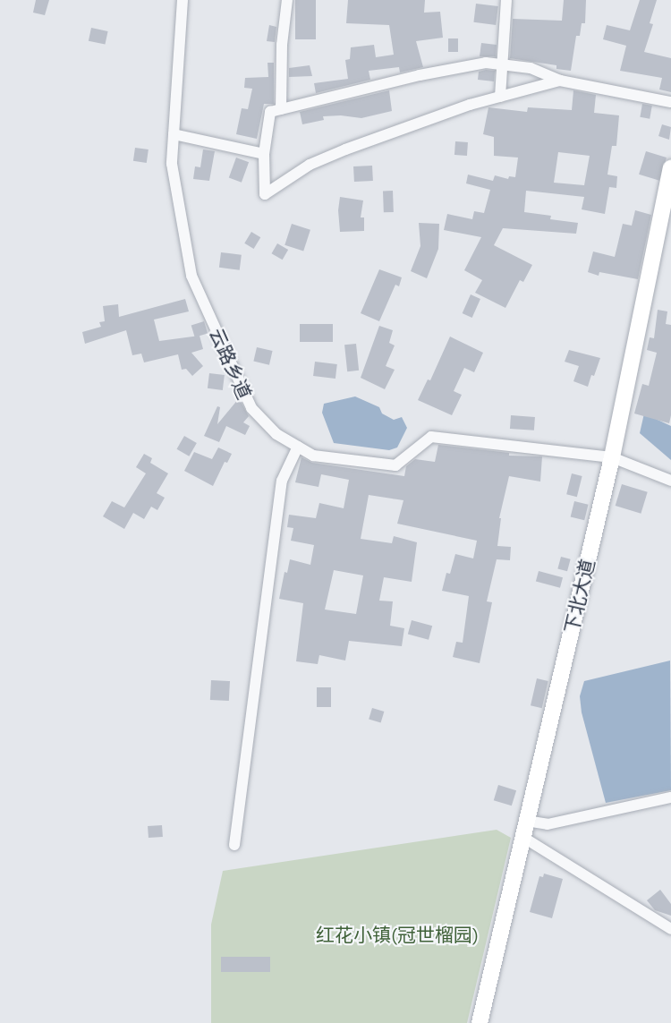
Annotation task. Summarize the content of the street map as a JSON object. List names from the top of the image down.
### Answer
{
  "streets": {
    "street": ["云路乡道", "下北大道"]
  },
  "crossings": [
    ["云路乡道", "下北大道"]
  ],
  "parks": ["红花小镇(冠世榴园)"]
}
